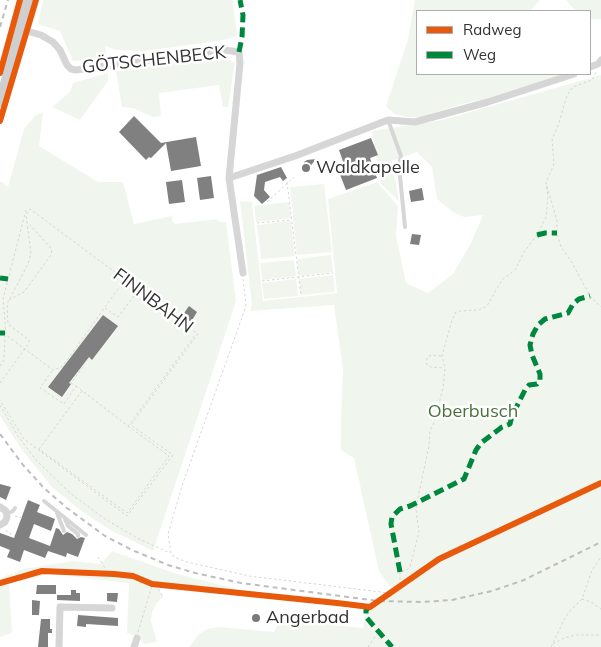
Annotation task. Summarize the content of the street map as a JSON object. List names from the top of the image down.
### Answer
{
  "streets": {
    "street": ["GÖTSCHENBECK"],
    "path": ["FINNBAHN"]
  },
  "parks": ["Oberbusch"],
  "places": ["Waldkapelle", "Angerbad"],
  "legend": ["Radweg", "Weg"]
}
